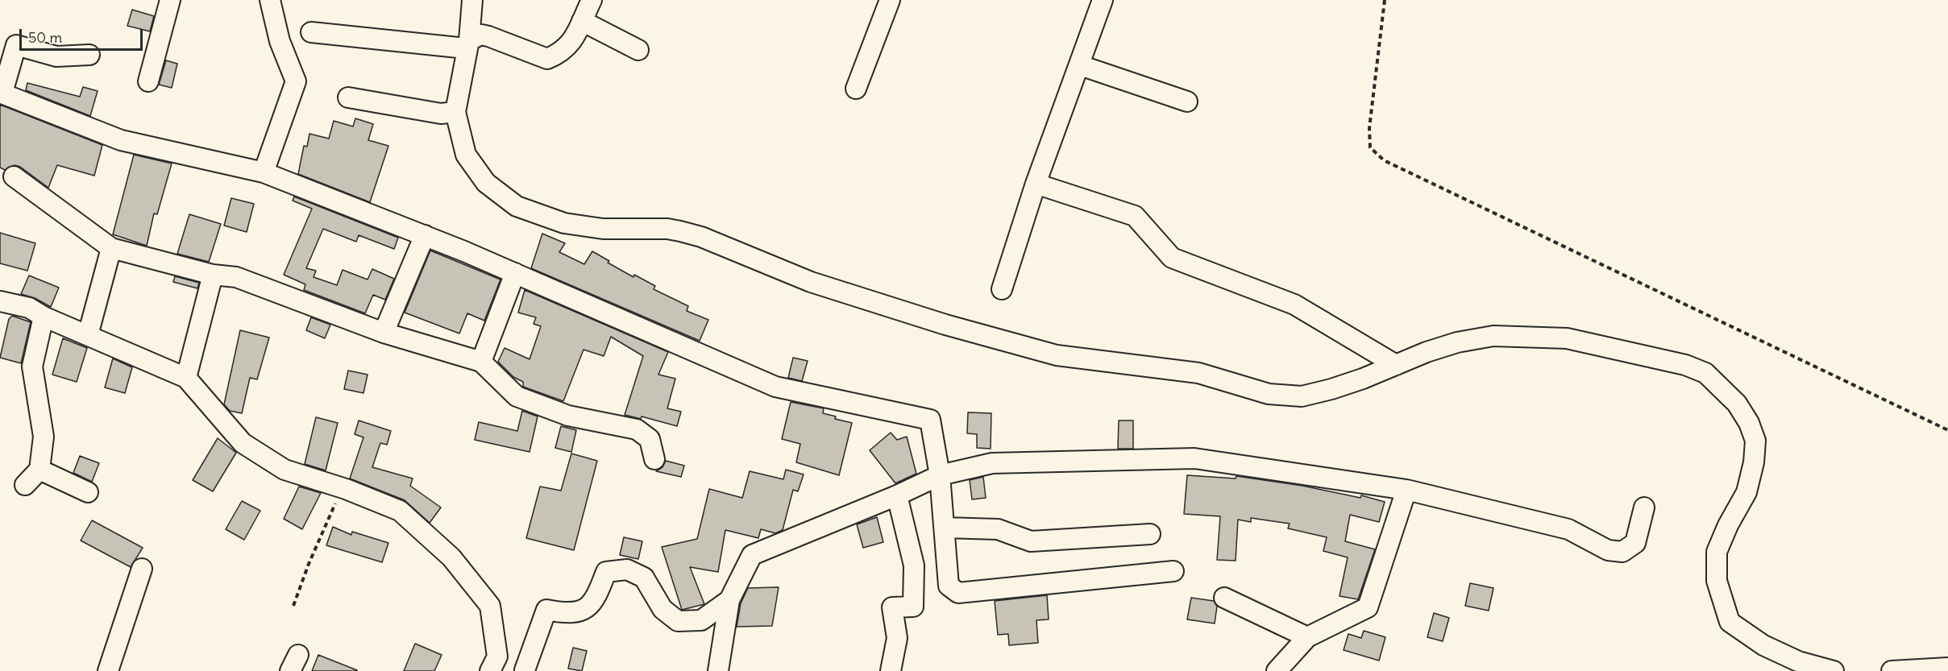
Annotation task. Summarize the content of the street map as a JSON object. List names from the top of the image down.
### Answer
{
  "scale_bar": "50 m"
}
